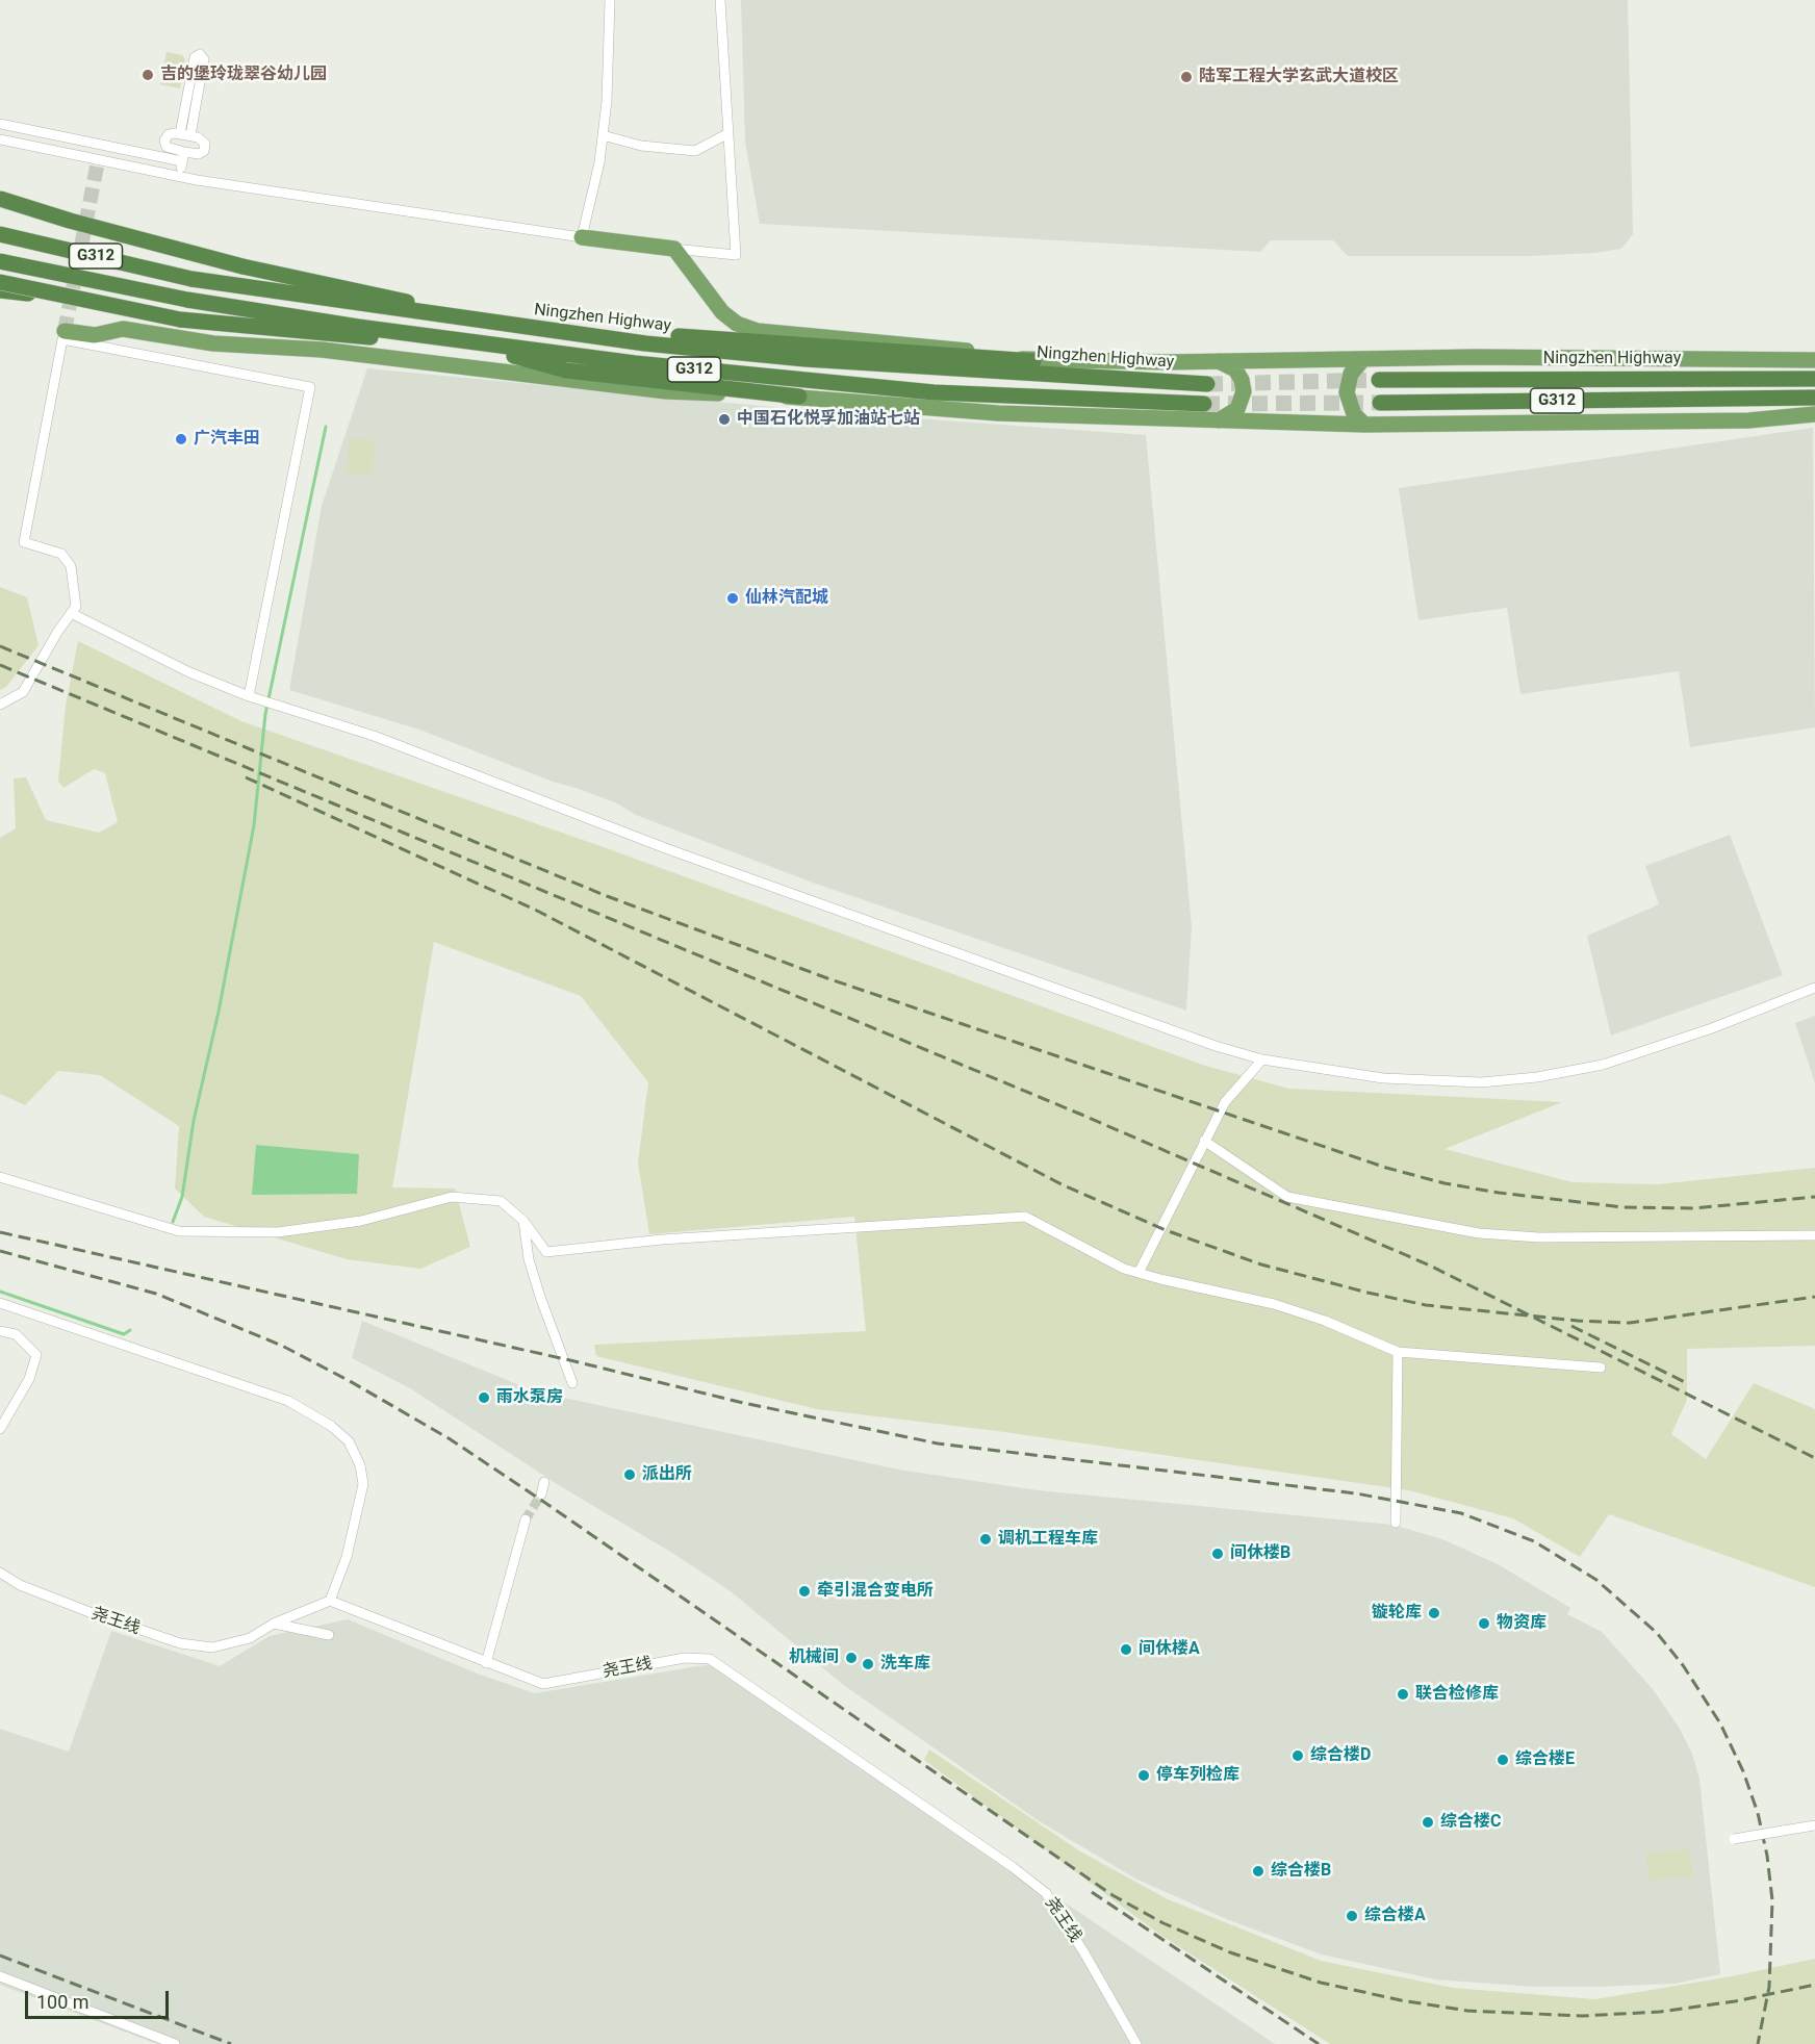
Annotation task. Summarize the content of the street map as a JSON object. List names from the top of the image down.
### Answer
{
  "streets": {
    "highway": ["G312", "Ningzhen Highway"],
    "street": ["尧王线"]
  },
  "places": [
    "吉的堡玲珑翠谷幼儿园",
    "陆军工程大学玄武大道校区",
    "中国石化悦孚加油站七站",
    "广汽丰田",
    "仙林汽配城",
    "雨水泵房",
    "派出所",
    "调机工程车库",
    "间休楼B",
    "牵引混合变电所",
    "镟轮库",
    "物资库",
    "间休楼A",
    "机械间",
    "洗车库",
    "联合检修库",
    "综合楼D",
    "综合楼E",
    "停车列检库",
    "综合楼C",
    "综合楼B",
    "综合楼A"
  ],
  "scale_bar": "100 m"
}
